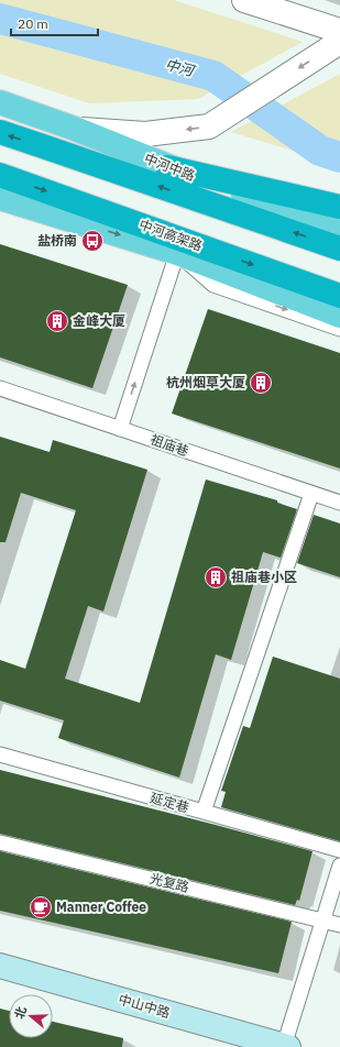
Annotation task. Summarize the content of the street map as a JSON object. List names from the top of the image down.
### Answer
{
  "streets": {
    "highway": ["中河高架路"],
    "main road": ["中河中路", "中山中路"],
    "lane": ["祖庙巷", "延定巷", "光复路"]
  },
  "water": ["中河"],
  "places": {
    "bus stop": ["盐桥南"],
    "building": ["金峰大厦", "杭州烟草大厦", "祖庙巷小区"],
    "cafe": ["Manner Coffee"]
  },
  "scale_bar": "20 m",
  "north": "left"
}
